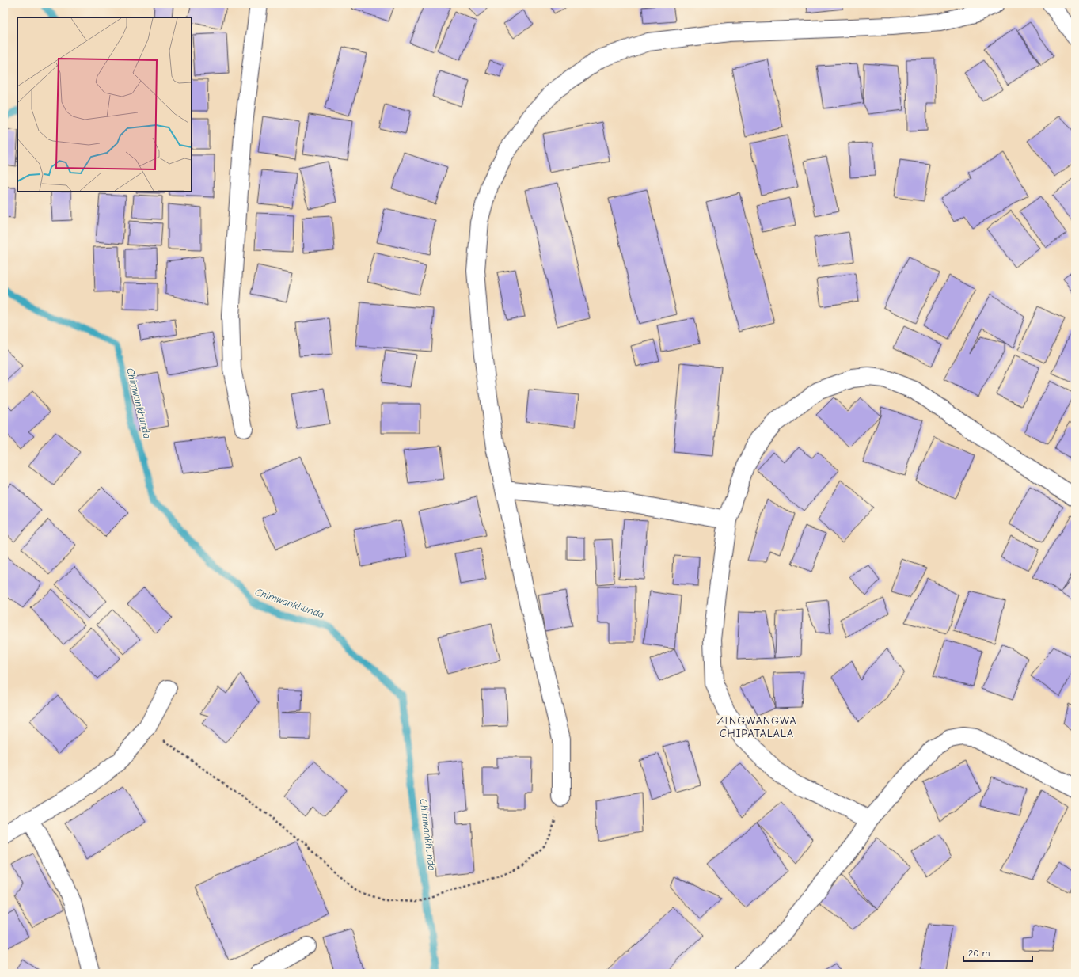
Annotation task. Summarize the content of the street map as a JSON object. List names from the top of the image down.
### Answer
{
  "districts": ["ZINGWANGWA CHIPATALALA"],
  "water": ["Chimwankhunda"],
  "scale_bar": "20 m"
}
